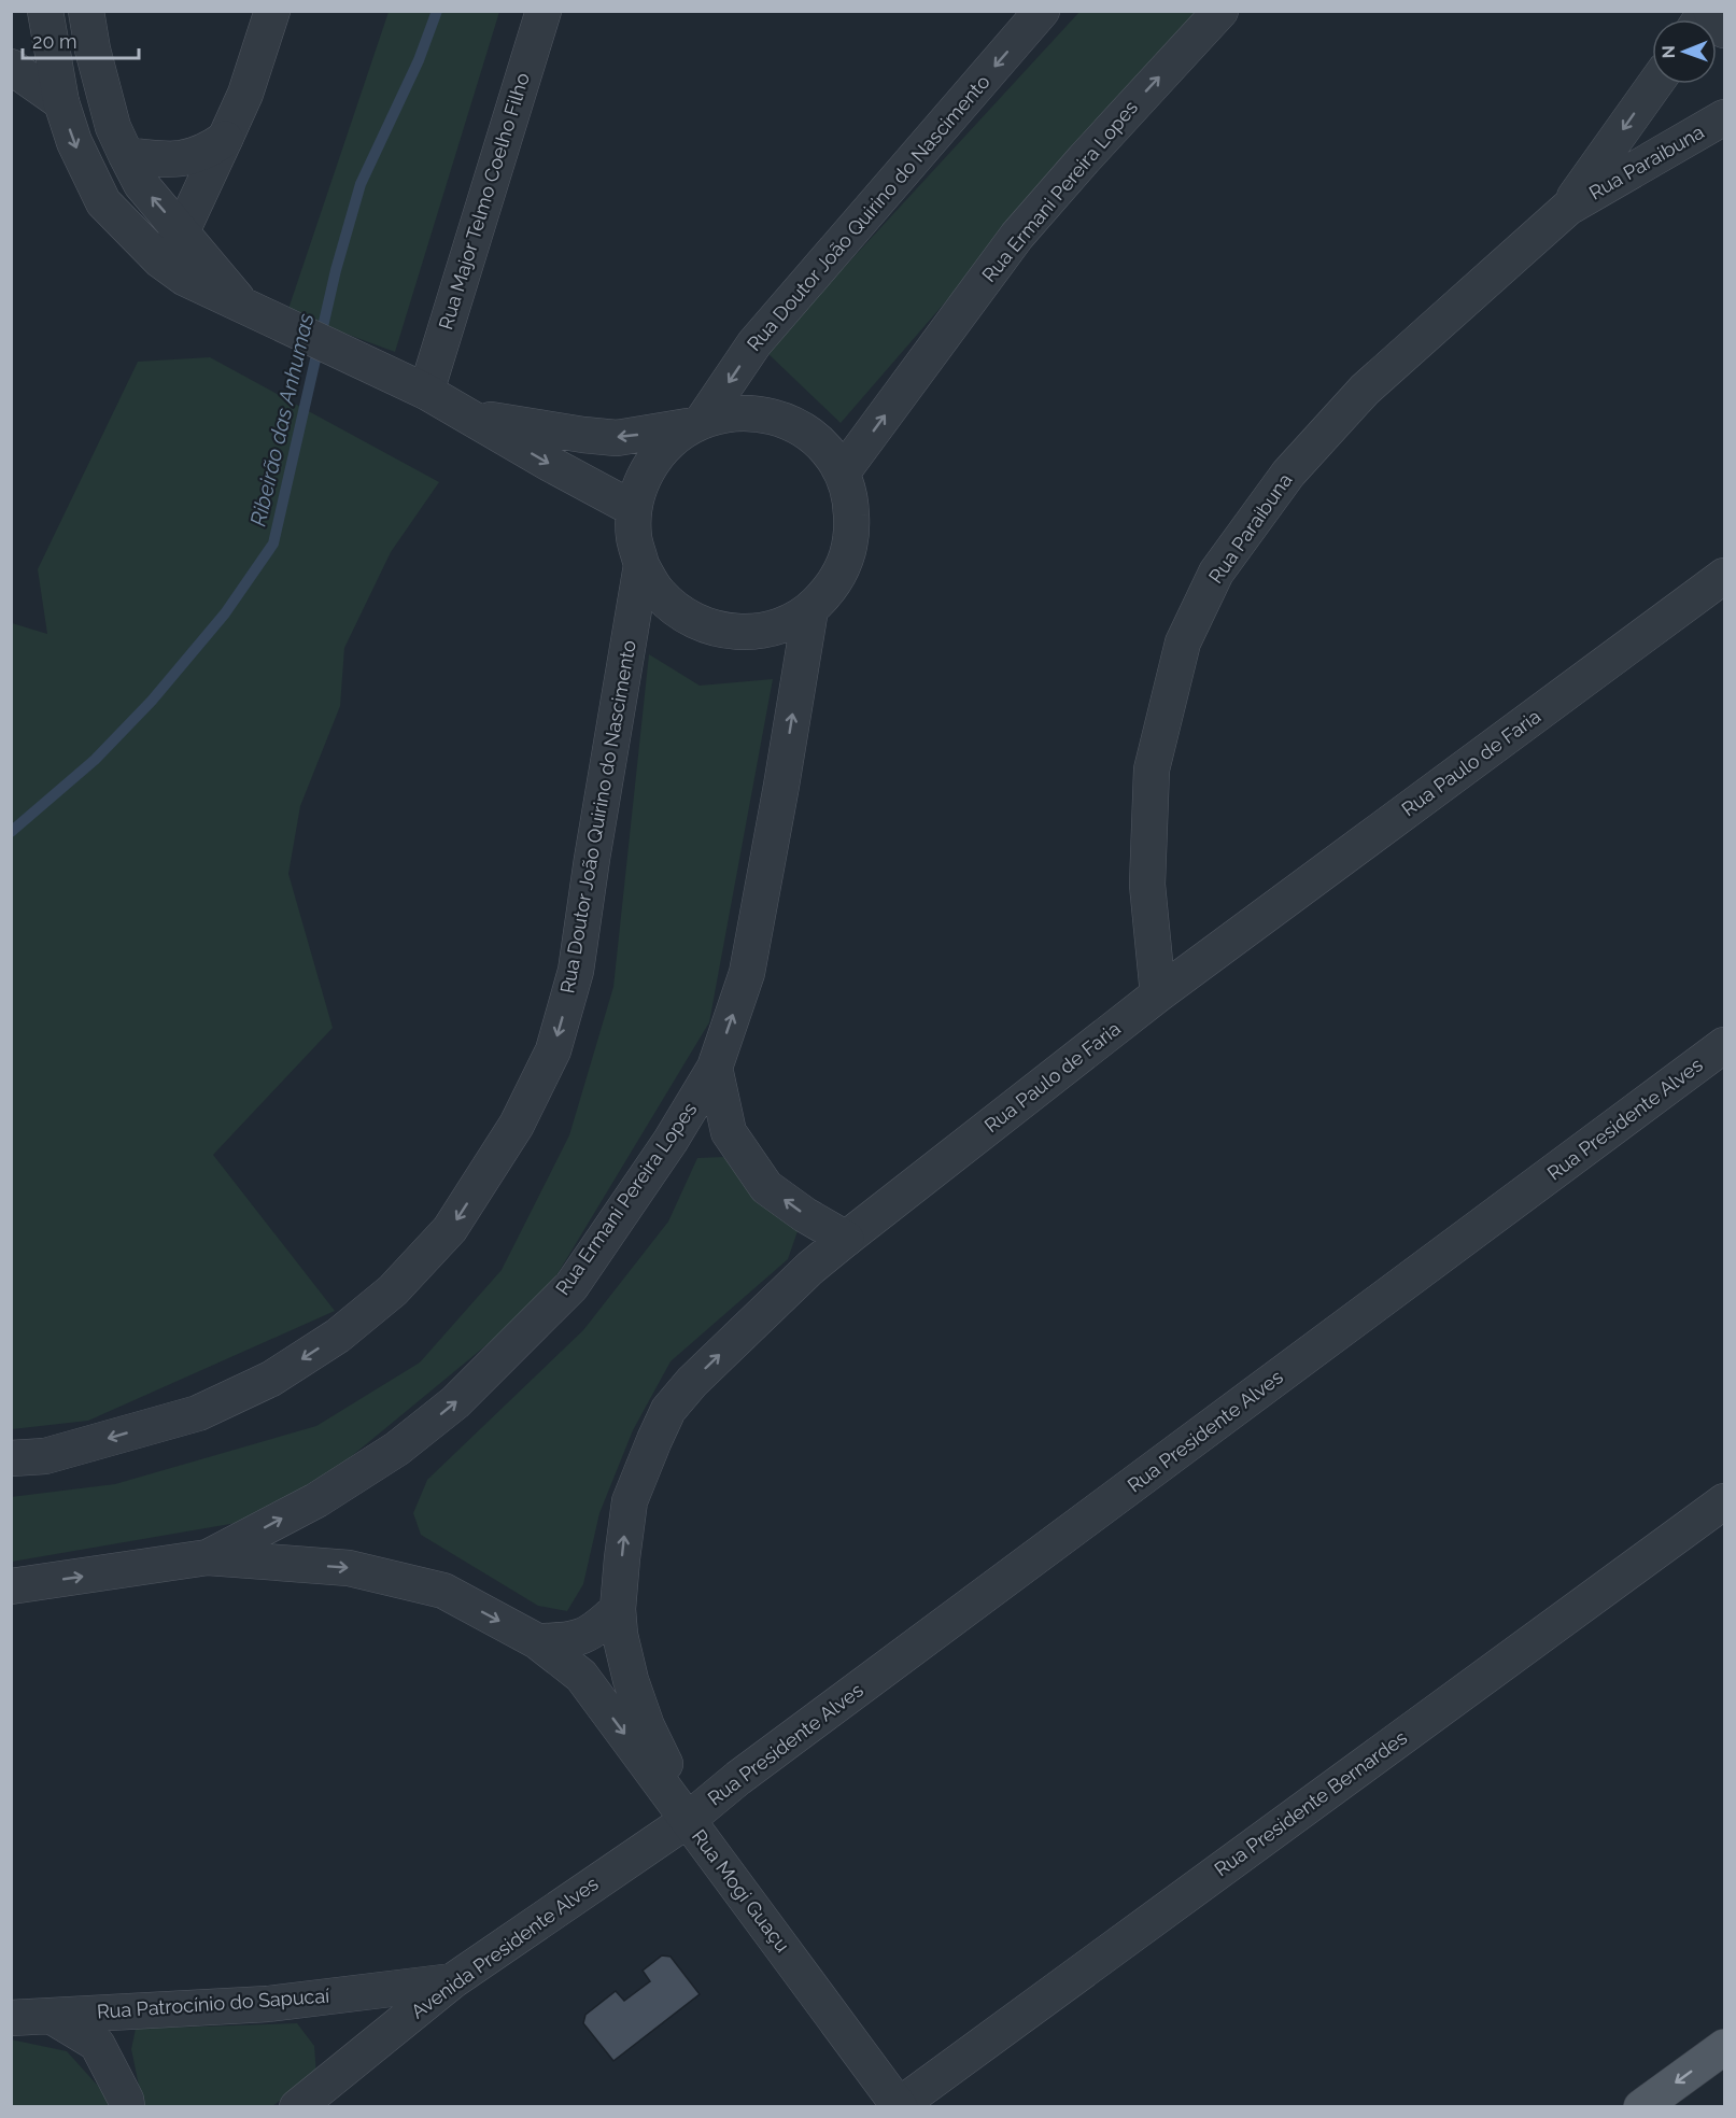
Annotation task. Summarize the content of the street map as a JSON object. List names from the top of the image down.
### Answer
{
  "streets": {
    "street": [
      "Rua Paraibuna",
      "Rua Ermani Pereira Lopes",
      "Rua Major Telmo Coelho Filho",
      "Rua Doutor João Quirino do Nascimento",
      "Rua Paulo de Faria",
      "Rua Presidente Alves",
      "Rua Presidente Bernardes",
      "Rua Mogi Guaçu",
      "Avenida Presidente Alves",
      "Rua Patrocínio do Sapucaí"
    ]
  },
  "crossings": [
    ["Rua Paraibuna", "Rua Paulo de Faria"],
    ["Rua Ermani Pereira Lopes", "Rua Doutor João Quirino do Nascimento"],
    ["Rua Paulo de Faria", "Rua Presidente Alves"],
    ["Rua Paulo de Faria", "Rua Mogi Guaçu"],
    ["Rua Paulo de Faria", "Avenida Presidente Alves"],
    ["Rua Presidente Alves", "Rua Mogi Guaçu"],
    ["Rua Presidente Alves", "Avenida Presidente Alves"],
    ["Rua Presidente Bernardes", "Rua Mogi Guaçu"],
    ["Rua Mogi Guaçu", "Avenida Presidente Alves"],
    ["Avenida Presidente Alves", "Rua Patrocínio do Sapucaí"]
  ],
  "one_way": ["Rua Ermani Pereira Lopes", "Rua Doutor João Quirino do Nascimento", "Rua Mogi Guaçu"],
  "water": ["Ribeirão das Anhumas"],
  "scale_bar": "20 m",
  "north": "left"
}
